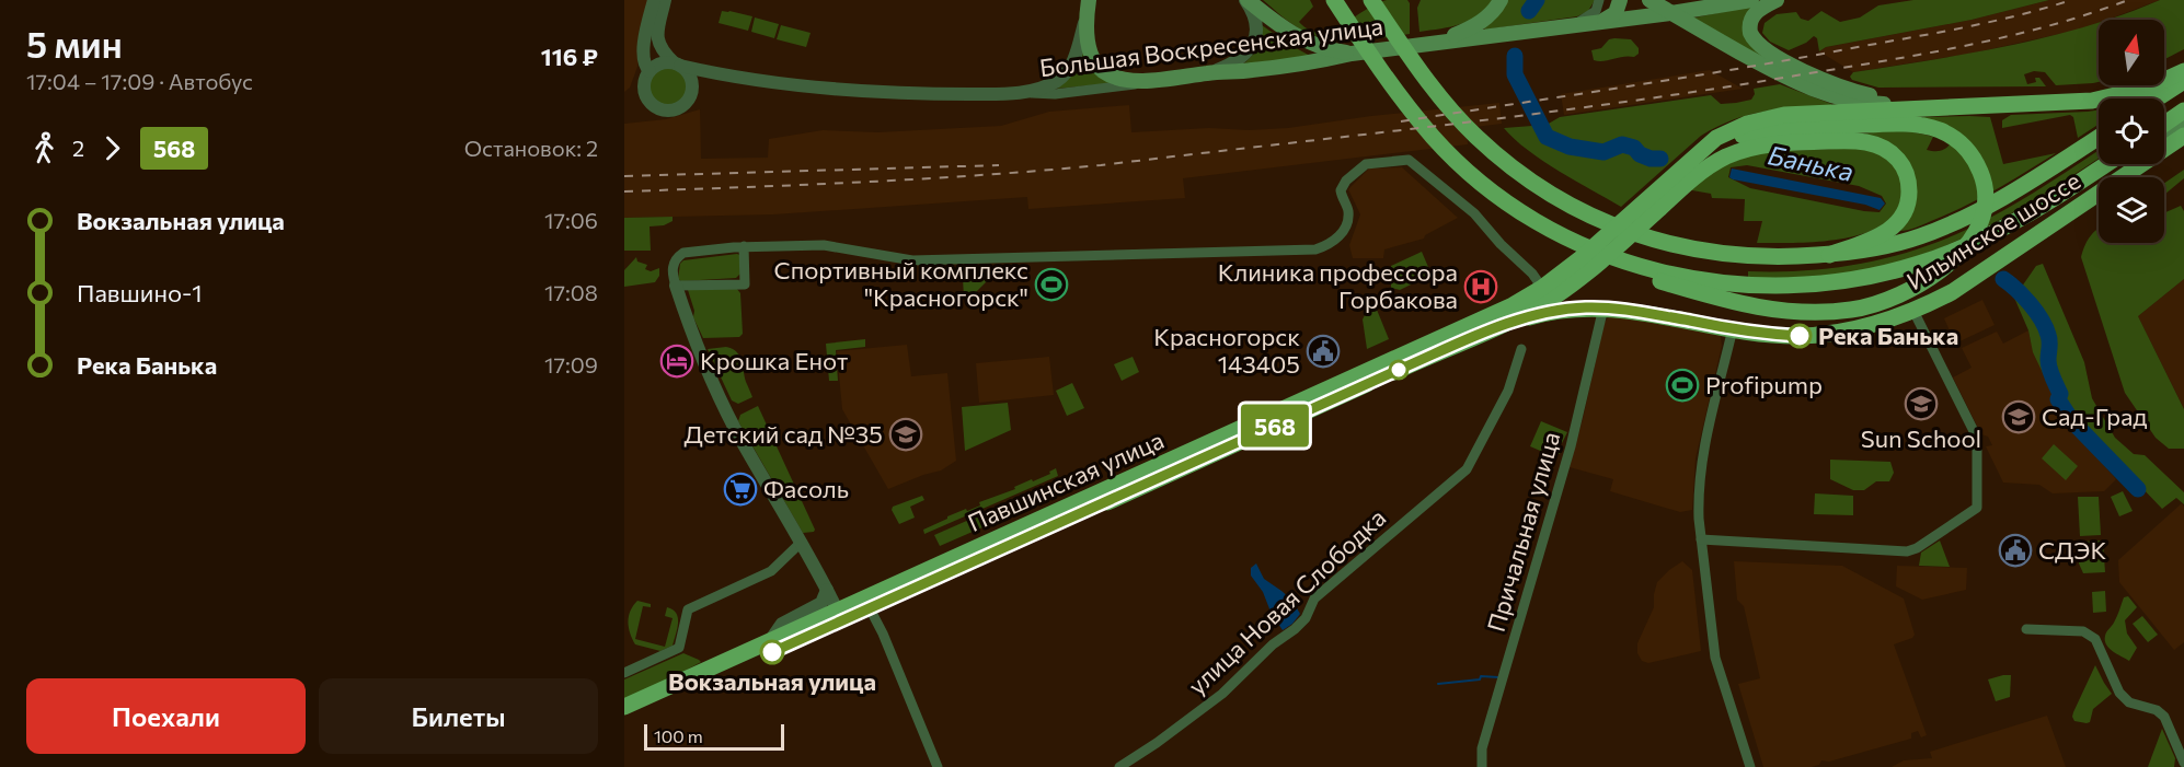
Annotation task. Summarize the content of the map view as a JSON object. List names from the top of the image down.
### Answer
{
  "streets": {
    "main road": ["Большая Воскресенская улица", "Ильинское шоссе", "Павшинская улица"],
    "street": ["Причальная улица", "улица Новая Слободка"]
  },
  "crossings": [
    ["Ильинское шоссе", "Павшинская улица"],
    ["Ильинское шоссе", "Причальная улица"]
  ],
  "water": ["Банька"],
  "places": {
    "sports": ["Спортивный комплекс \"Красногорск\"", "Profipump"],
    "hospital": ["Клиника профессора Горбакова"],
    "other": ["Река Банька", "Вокзальная улица"],
    "public building": ["Красногорск 143405", "СДЭК"],
    "hotel": ["Крошка Енот"],
    "school or university": ["Sun School", "Сад-Град", "Детский сад №35"],
    "supermarket": ["Фасоль"]
  },
  "lines": ["bus line 568"],
  "scale_bar": "100 m",
  "north": "top",
  "page": {
    "heading": ["5 мин", "17:04 – 17:09 · Автобус", "116 ₽"],
    "on_map": "568",
    "legs": ["2", "568", "Остановок: 2"],
    "list": [
      {
        "name": "Вокзальная улица",
        "value": "17:06"
      },
      {
        "name": "Павшино-1",
        "value": "17:08"
      },
      {
        "name": "Река Банька",
        "value": "17:09"
      }
    ],
    "buttons": ["Поехали", "Билеты"],
    "scale": "100 m"
  }
}
